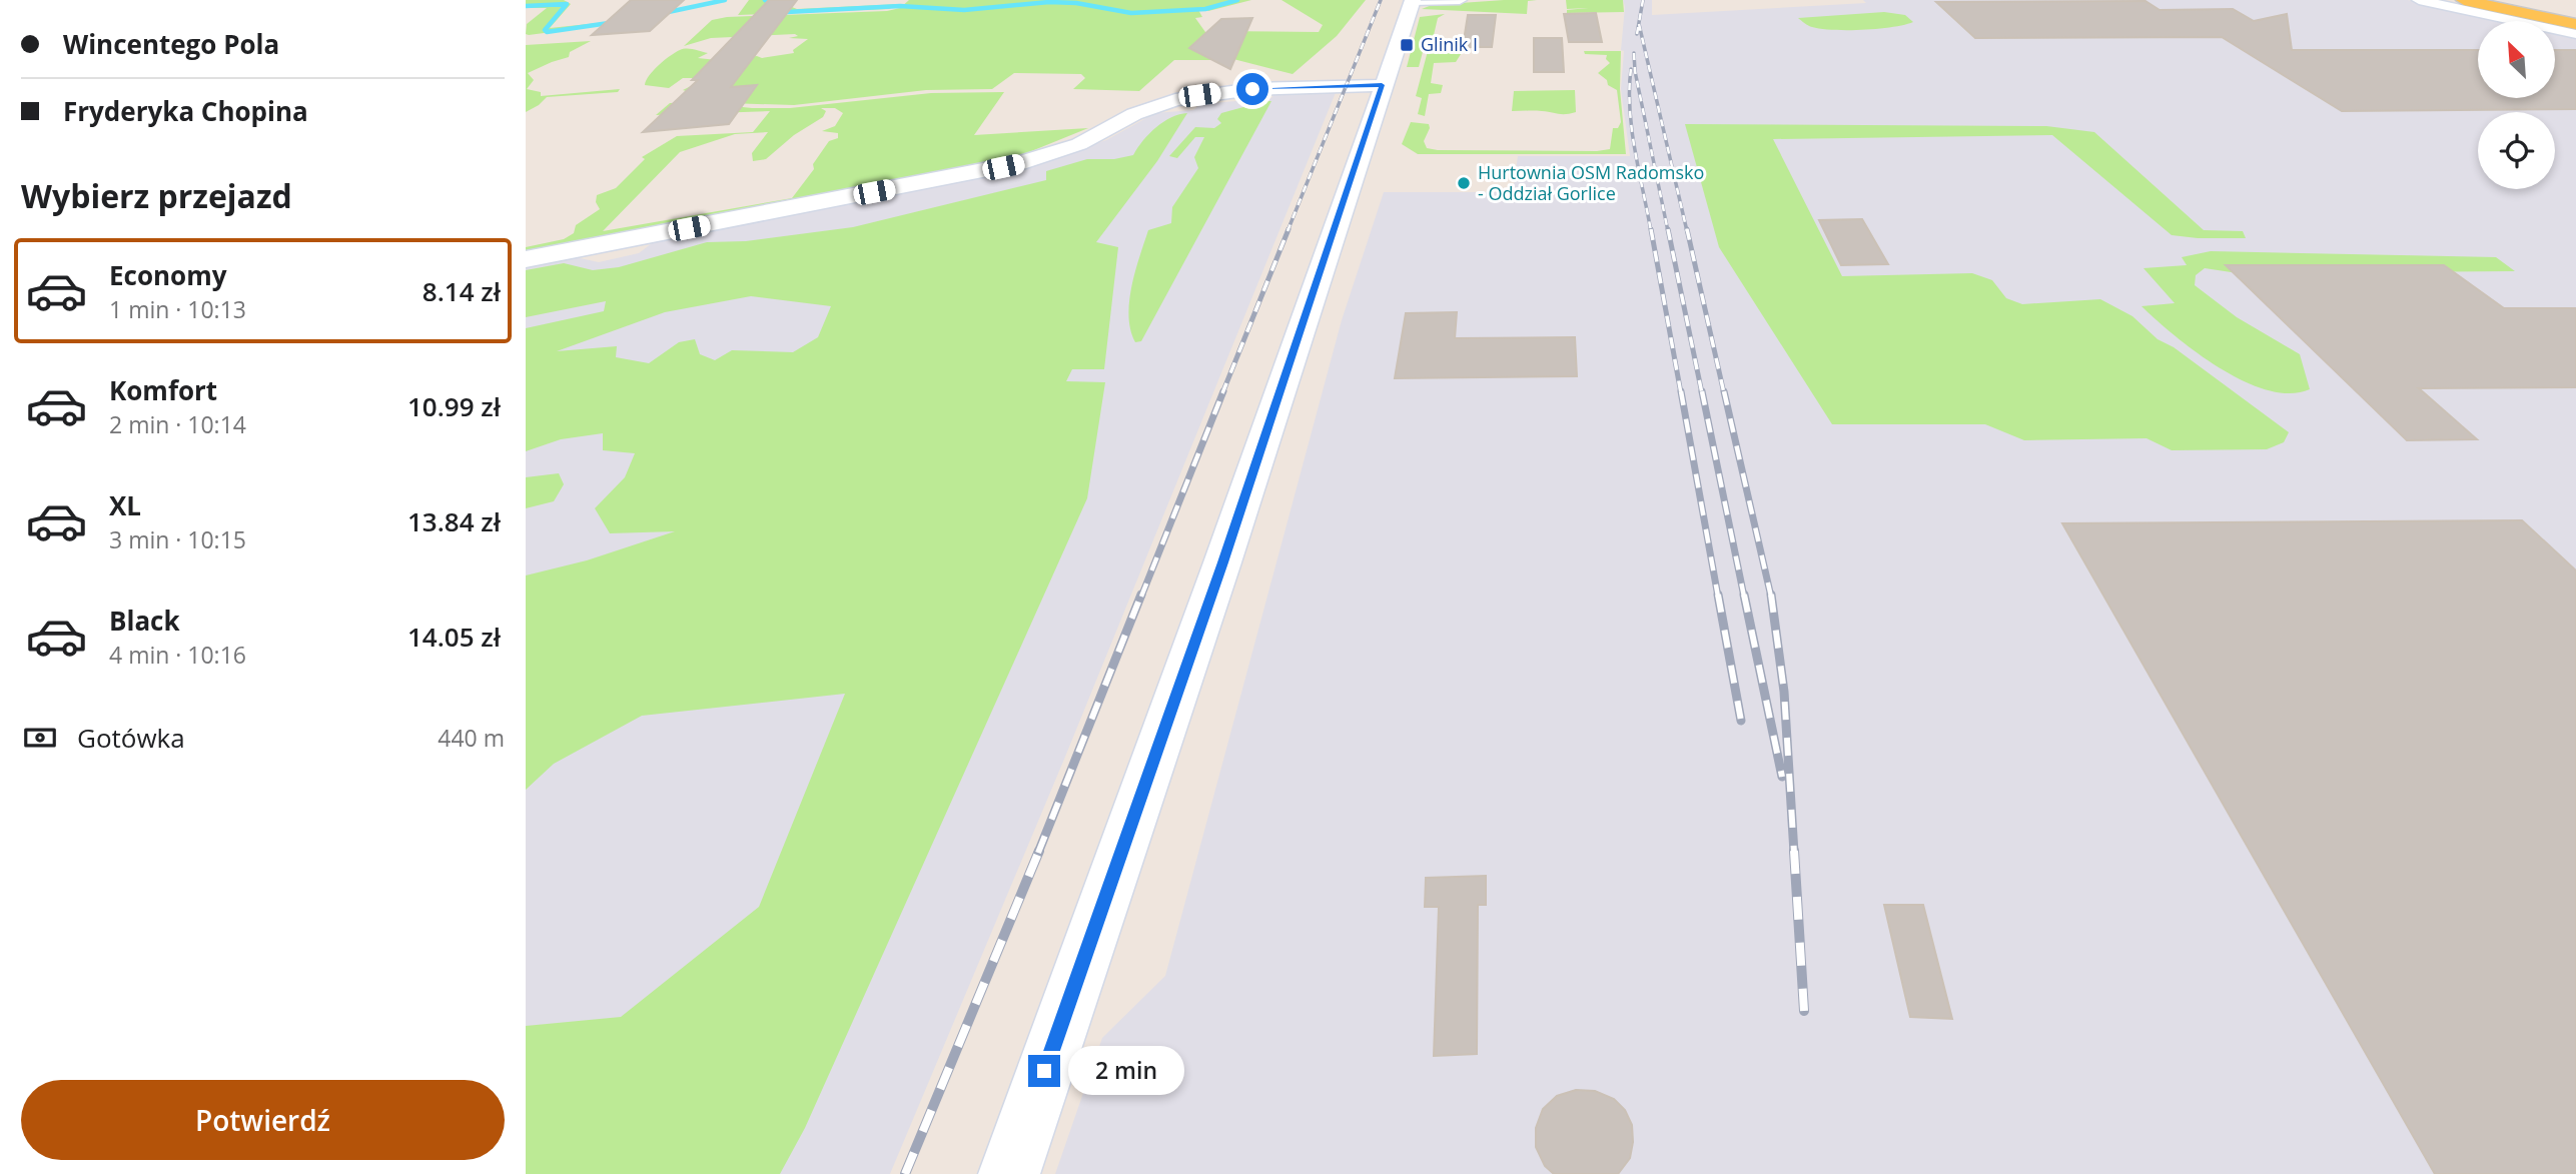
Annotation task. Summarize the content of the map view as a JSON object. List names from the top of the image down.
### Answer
{
  "places": {
    "transit": ["Glinik I"],
    "other": ["Hurtownia OSM Radomsko - Oddział Gorlice"]
  },
  "north": "top left",
  "page": {
    "banner": ["Wincentego Pola", "Fryderyka Chopina"],
    "heading": "Wybierz przejazd",
    "list": [
      {
        "name": "Economy",
        "note": "1 min · 10:13",
        "value": "8.14 zł"
      },
      {
        "name": "Komfort",
        "note": "2 min · 10:14",
        "value": "10.99 zł"
      },
      {
        "name": "XL",
        "note": "3 min · 10:15",
        "value": "13.84 zł"
      },
      {
        "name": "Black",
        "note": "4 min · 10:16",
        "value": "14.05 zł"
      }
    ],
    "pay": ["Gotówka", "440 m"],
    "bubble": "2 min",
    "buttons": "Potwierdź"
  }
}
